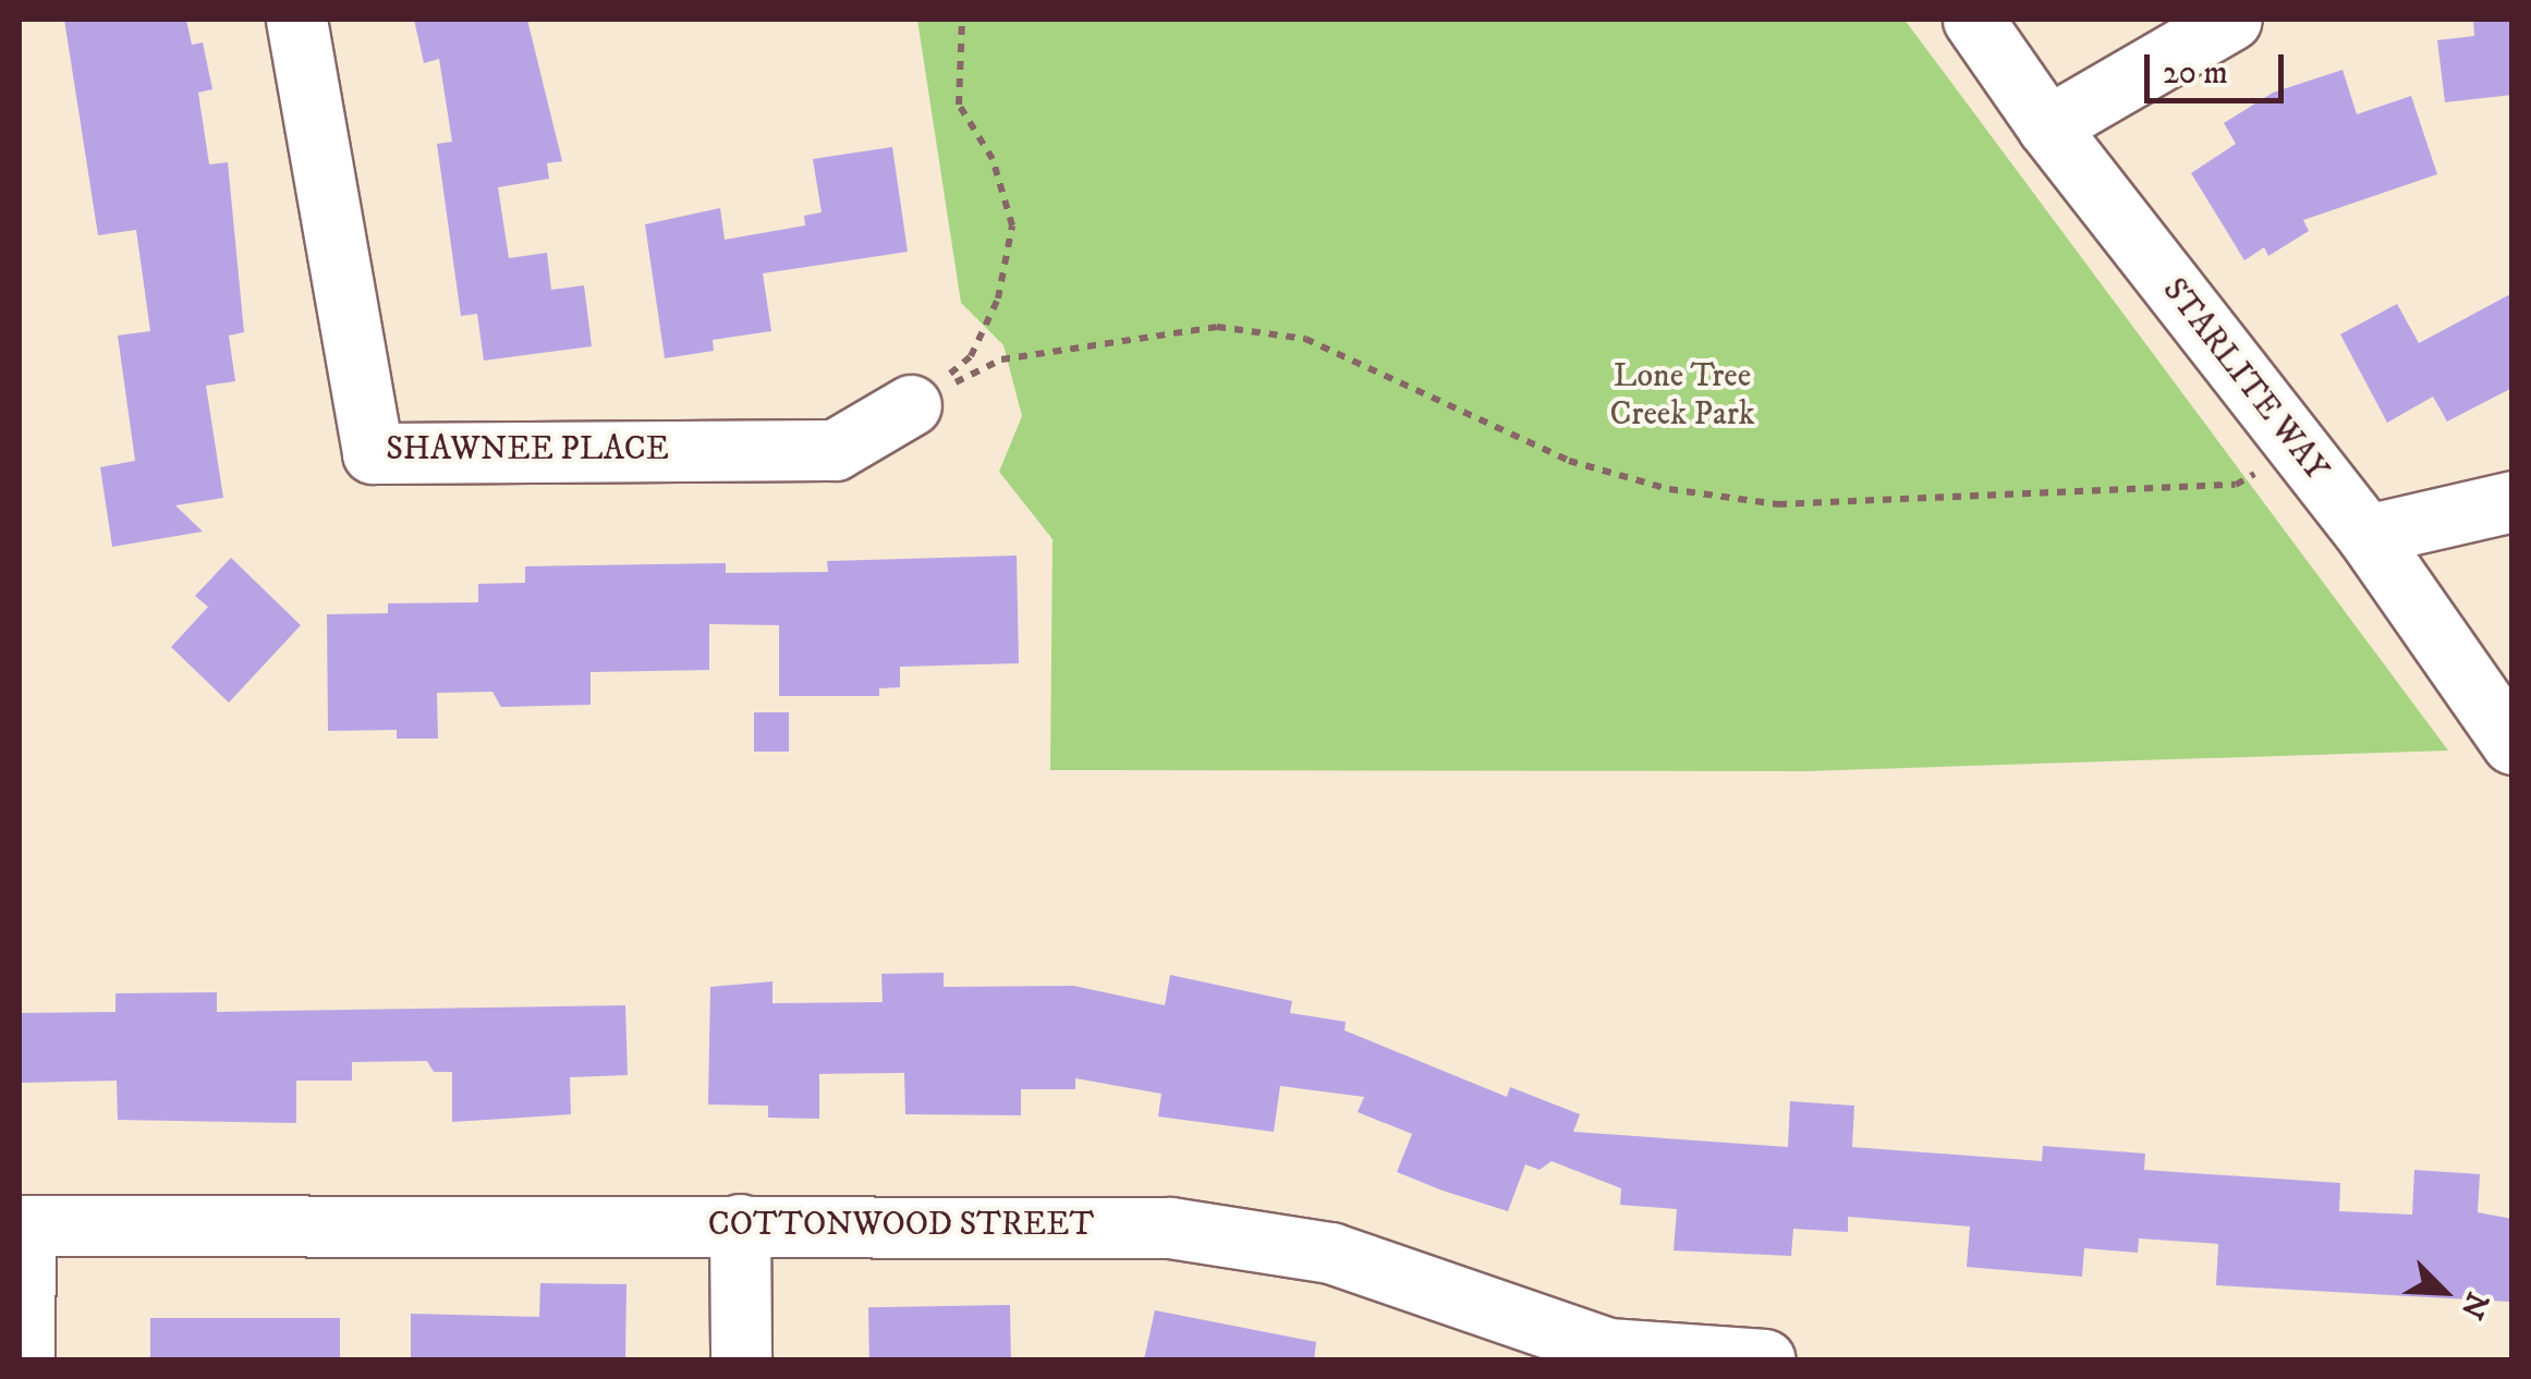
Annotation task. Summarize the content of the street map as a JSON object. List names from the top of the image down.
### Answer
{
  "streets": {
    "street": ["STARLITE WAY", "SHAWNEE PLACE", "COTTONWOOD STREET"]
  },
  "parks": ["Lone Tree Creek Park"],
  "scale_bar": "20 m",
  "north": "bottom right"
}
